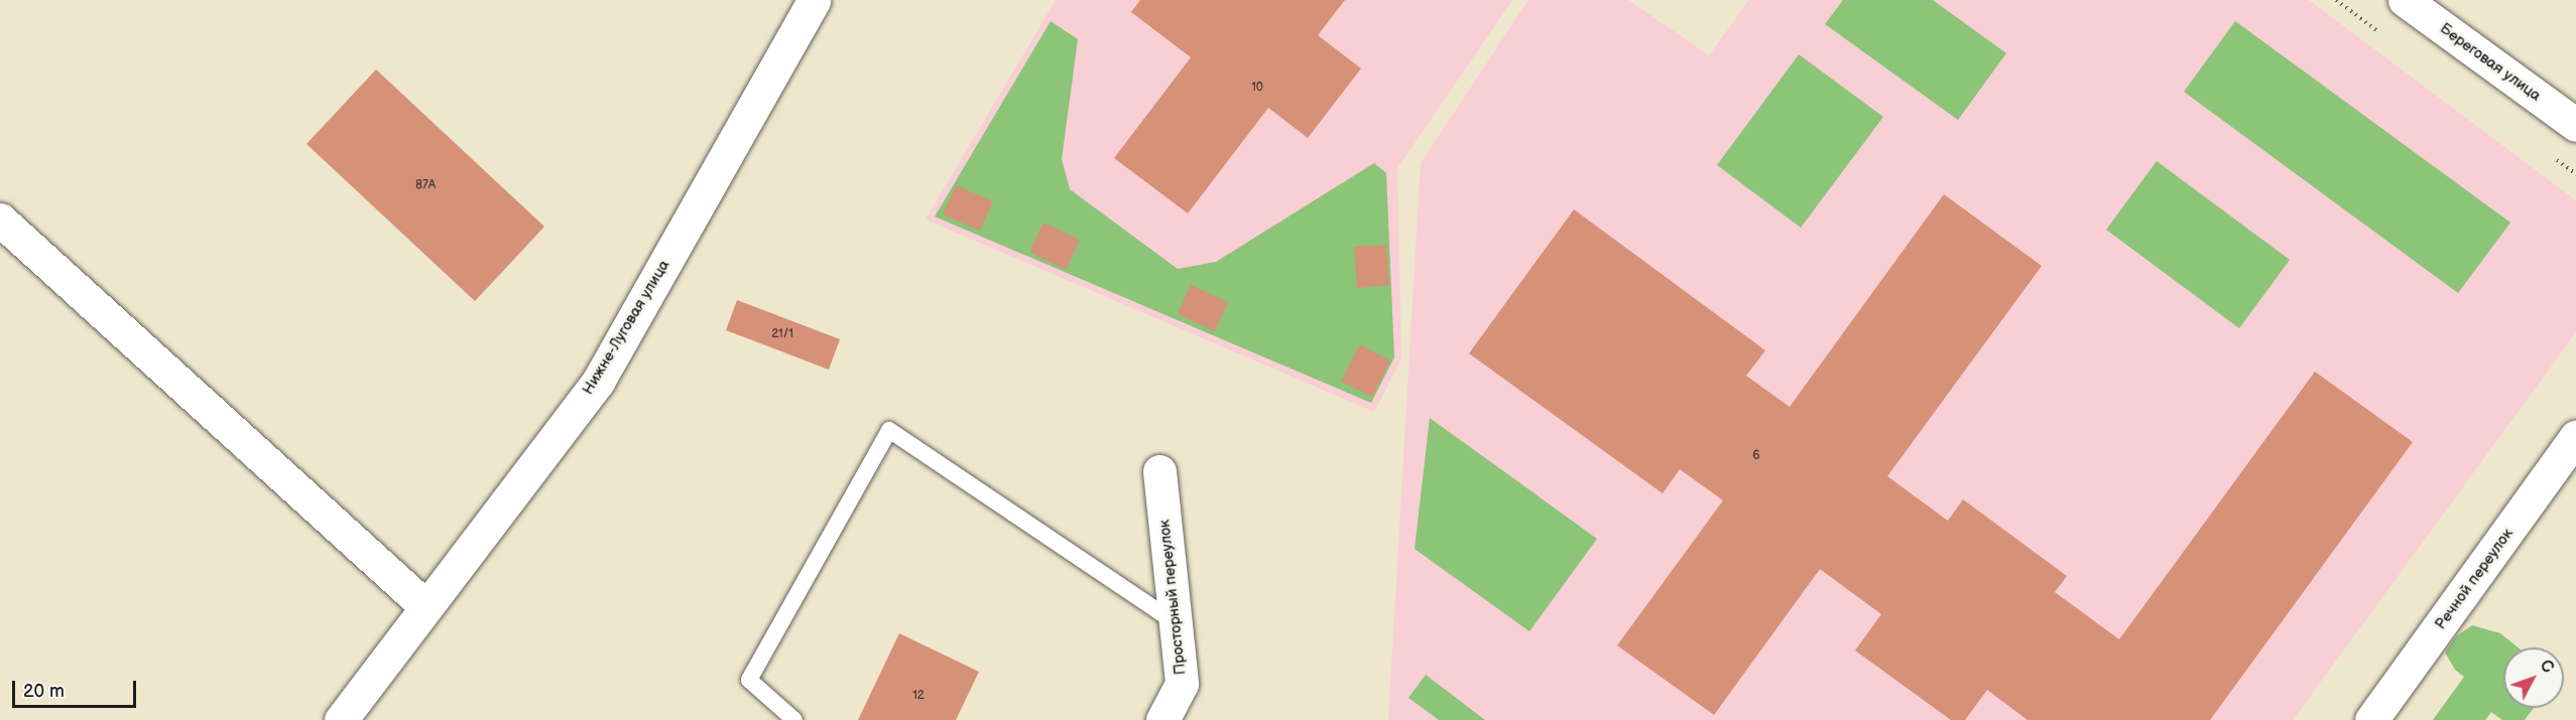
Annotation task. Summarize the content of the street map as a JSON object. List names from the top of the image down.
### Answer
{
  "streets": {
    "street": [
      "Береговая улица",
      "Нижне-Луговая улица",
      "Речной переулок",
      "Просторный переулок"
    ]
  },
  "house_numbers": [
    "10",
    "87А",
    "21/1",
    "6",
    "12"
  ],
  "scale_bar": "20 m",
  "north": "top right"
}
